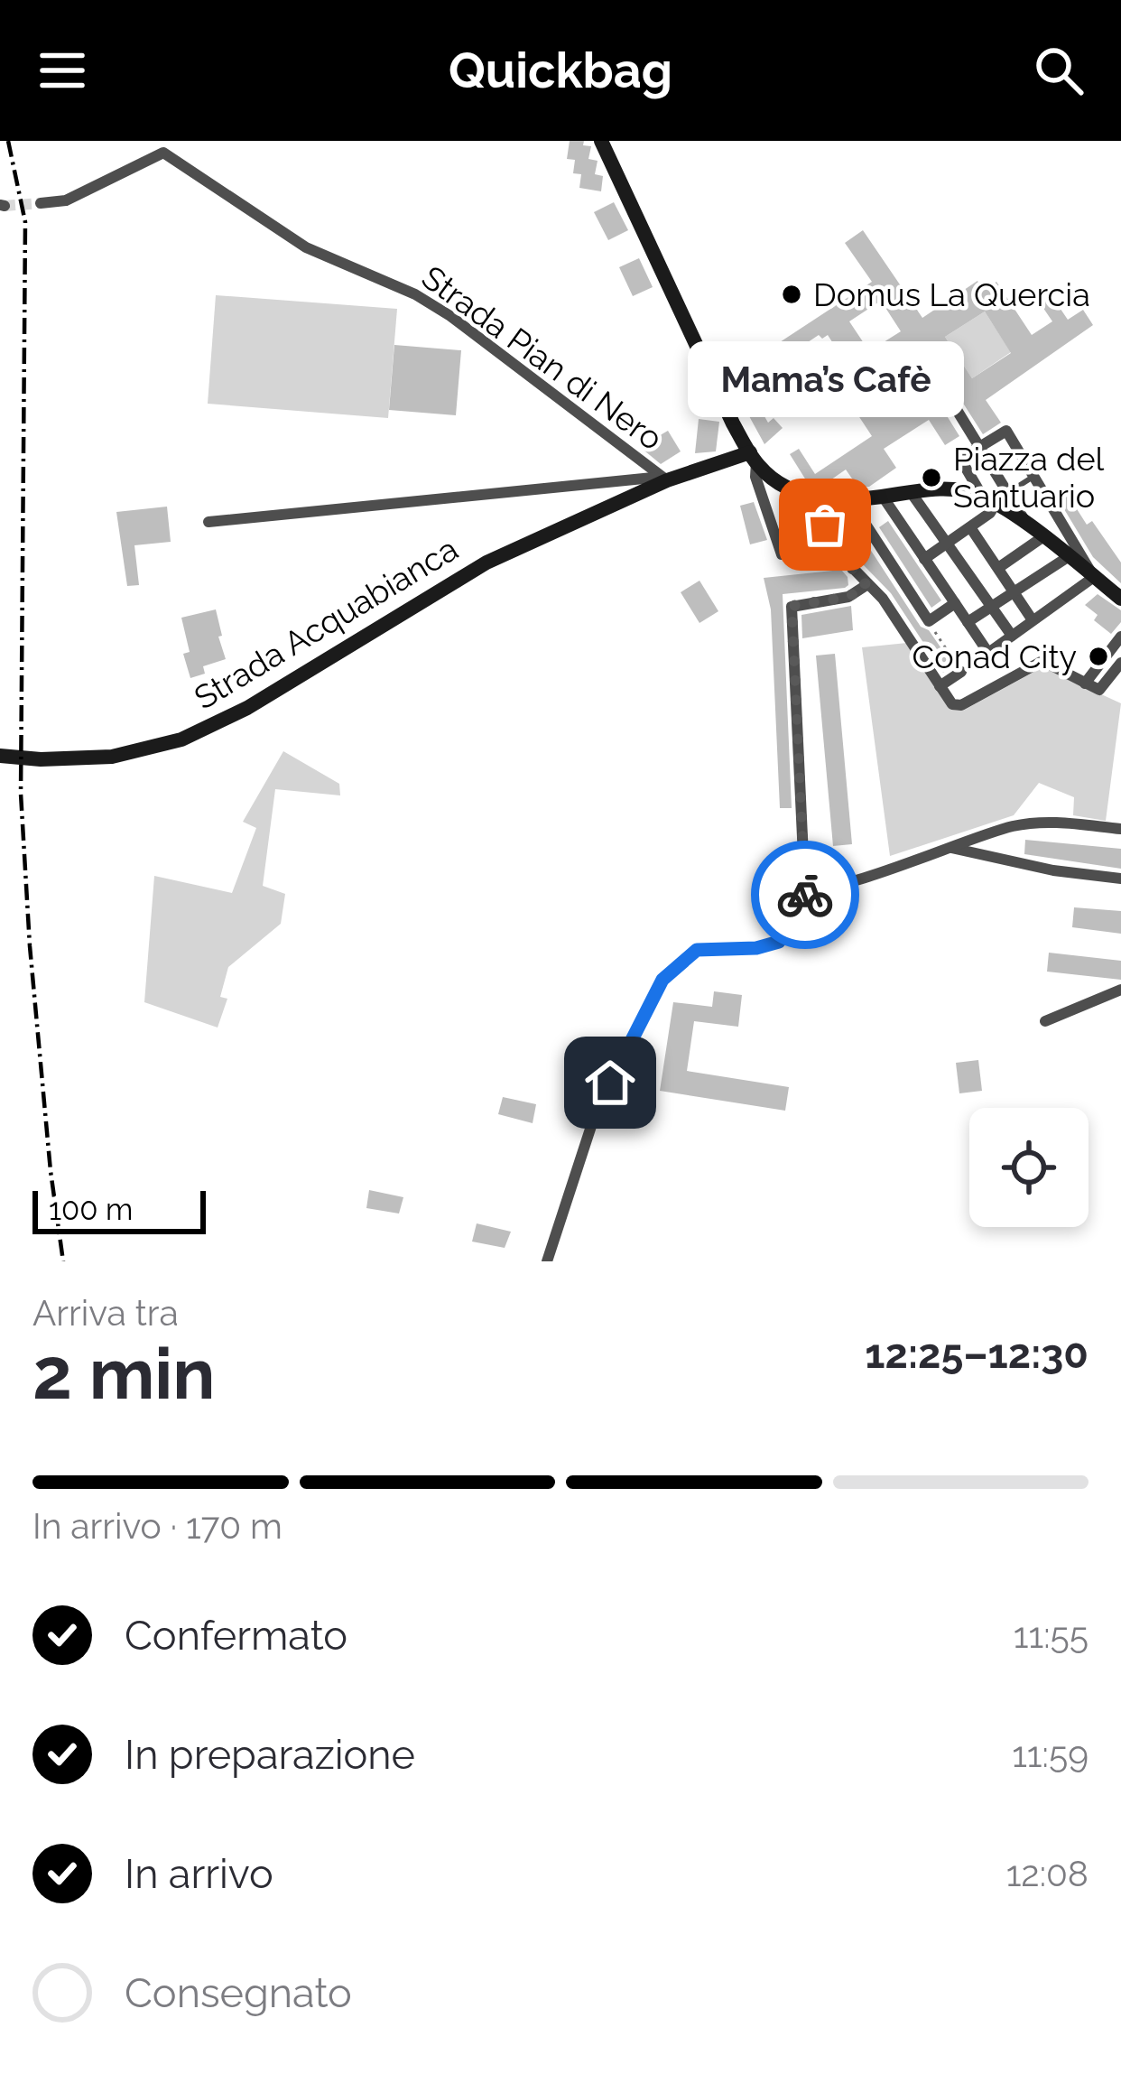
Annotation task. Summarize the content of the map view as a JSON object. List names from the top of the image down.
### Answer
{
  "streets": {
    "street": ["Strada Pian di Nero", "Strada Acquabianca"]
  },
  "crossings": [
    ["Strada Pian di Nero", "Strada Acquabianca"]
  ],
  "places": [
    "Domus La Quercia",
    "Piazza del Santuario",
    "Mama’s Cafè",
    "Conad City"
  ],
  "scale_bar": "100 m",
  "page": {
    "header": "Quickbag",
    "bubble": "Mama’s Cafè",
    "scale": "100 m",
    "heading": ["2 min", "Arriva tra", "12:25–12:30"],
    "bar": "In arrivo · 170 m",
    "list": [
      ["Confermato", "11:55"],
      ["In preparazione", "11:59"],
      ["In arrivo", "12:08"],
      "Consegnato"
    ]
  }
}
